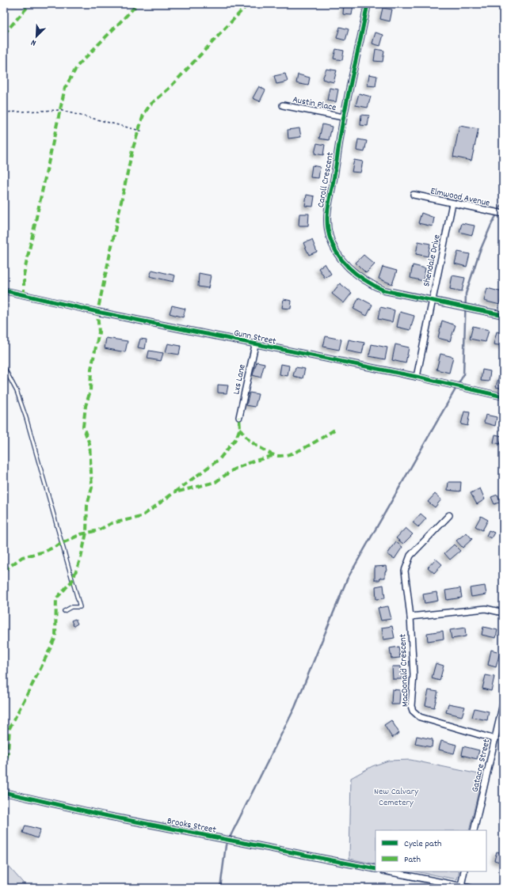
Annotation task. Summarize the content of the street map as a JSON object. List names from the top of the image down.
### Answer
{
  "streets": {
    "street": [
      "Austin Place",
      "Caroll Crescent",
      "Elmwood Avenue",
      "Shendale Drive",
      "Gunn Street",
      "Lxs Lane",
      "MacDonald Crescent",
      "Gatacre Street",
      "Brooks Street"
    ]
  },
  "crossings": [
    ["Austin Place", "Caroll Crescent"],
    ["Caroll Crescent", "Shendale Drive"],
    ["Elmwood Avenue", "Shendale Drive"],
    ["Shendale Drive", "Gunn Street"],
    ["Gunn Street", "Lxs Lane"],
    ["MacDonald Crescent", "Gatacre Street"]
  ],
  "parks": ["New Calvary Cemetery"],
  "legend": ["Cycle path", "Path"],
  "north": "bottom left"
}
